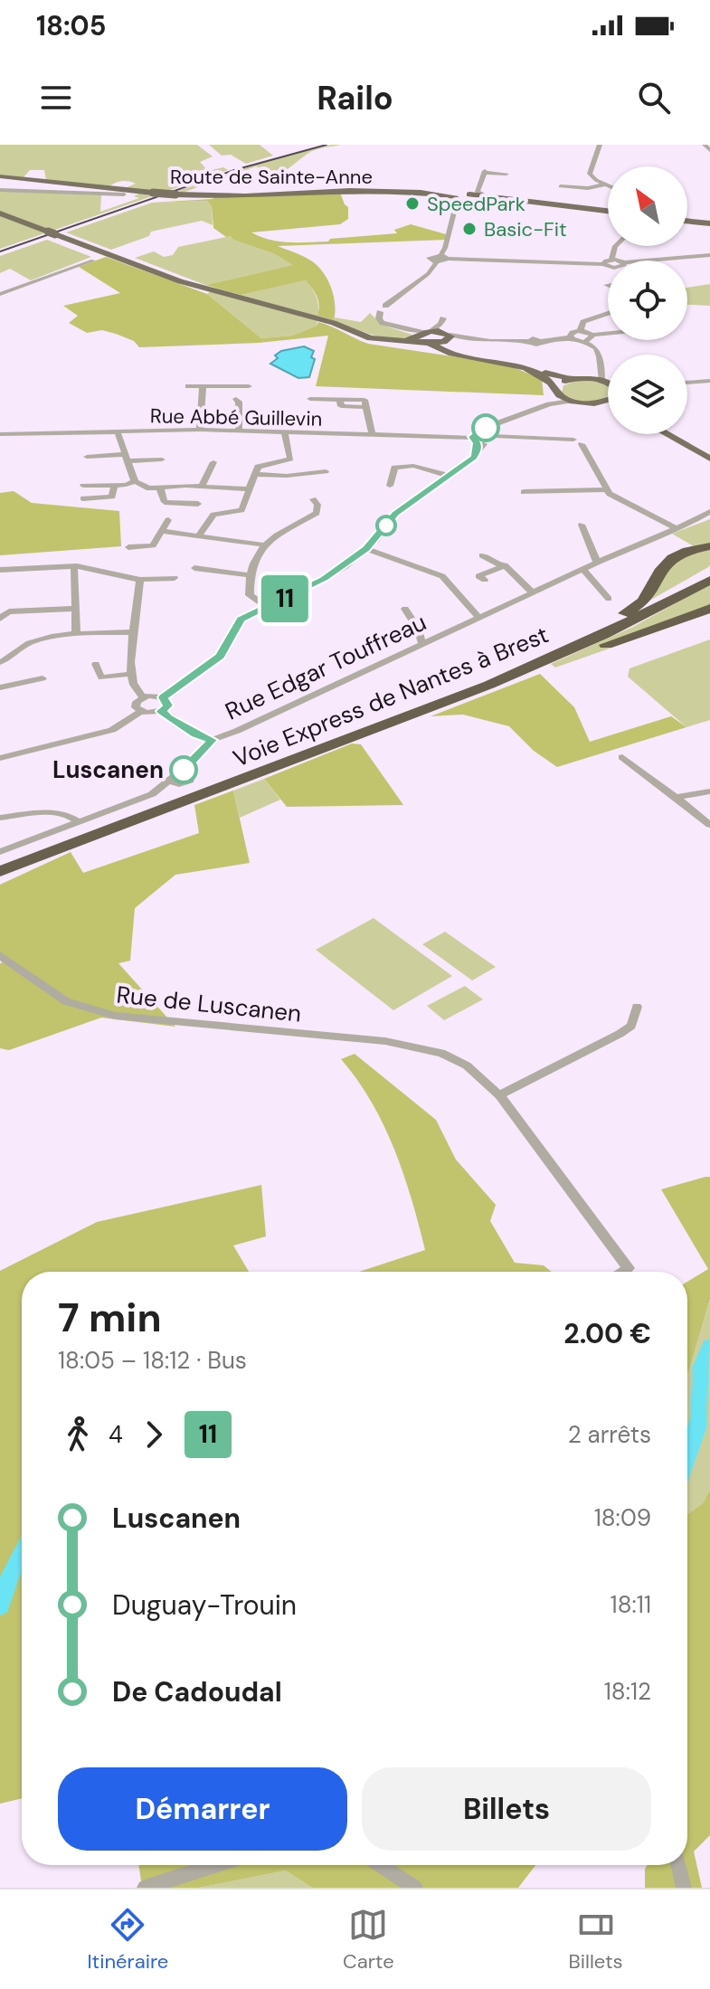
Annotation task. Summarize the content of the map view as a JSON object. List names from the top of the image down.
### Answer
{
  "streets": {
    "highway": ["Voie Express de Nantes à Brest"],
    "main road": ["Route de Sainte-Anne"],
    "street": ["Rue Abbé Guillevin", "Rue Edgar Touffreau", "Rue de Luscanen"]
  },
  "places": ["SpeedPark", "Basic-Fit", "Luscanen"],
  "lines": ["bus line 11"],
  "north": "top left",
  "page": {
    "status": "18:05",
    "header": "Railo",
    "on_map": "11",
    "heading": ["7 min", "18:05 – 18:12 · Bus", "2.00 €"],
    "legs": ["4", "11", "2 arrêts"],
    "list": [
      {
        "name": "Luscanen",
        "value": "18:09"
      },
      {
        "name": "Duguay-Trouin",
        "value": "18:11"
      },
      {
        "name": "De Cadoudal",
        "value": "18:12"
      }
    ],
    "buttons": ["Démarrer", "Billets"],
    "tabs": ["Itinéraire", "Carte", "Billets"]
  }
}
